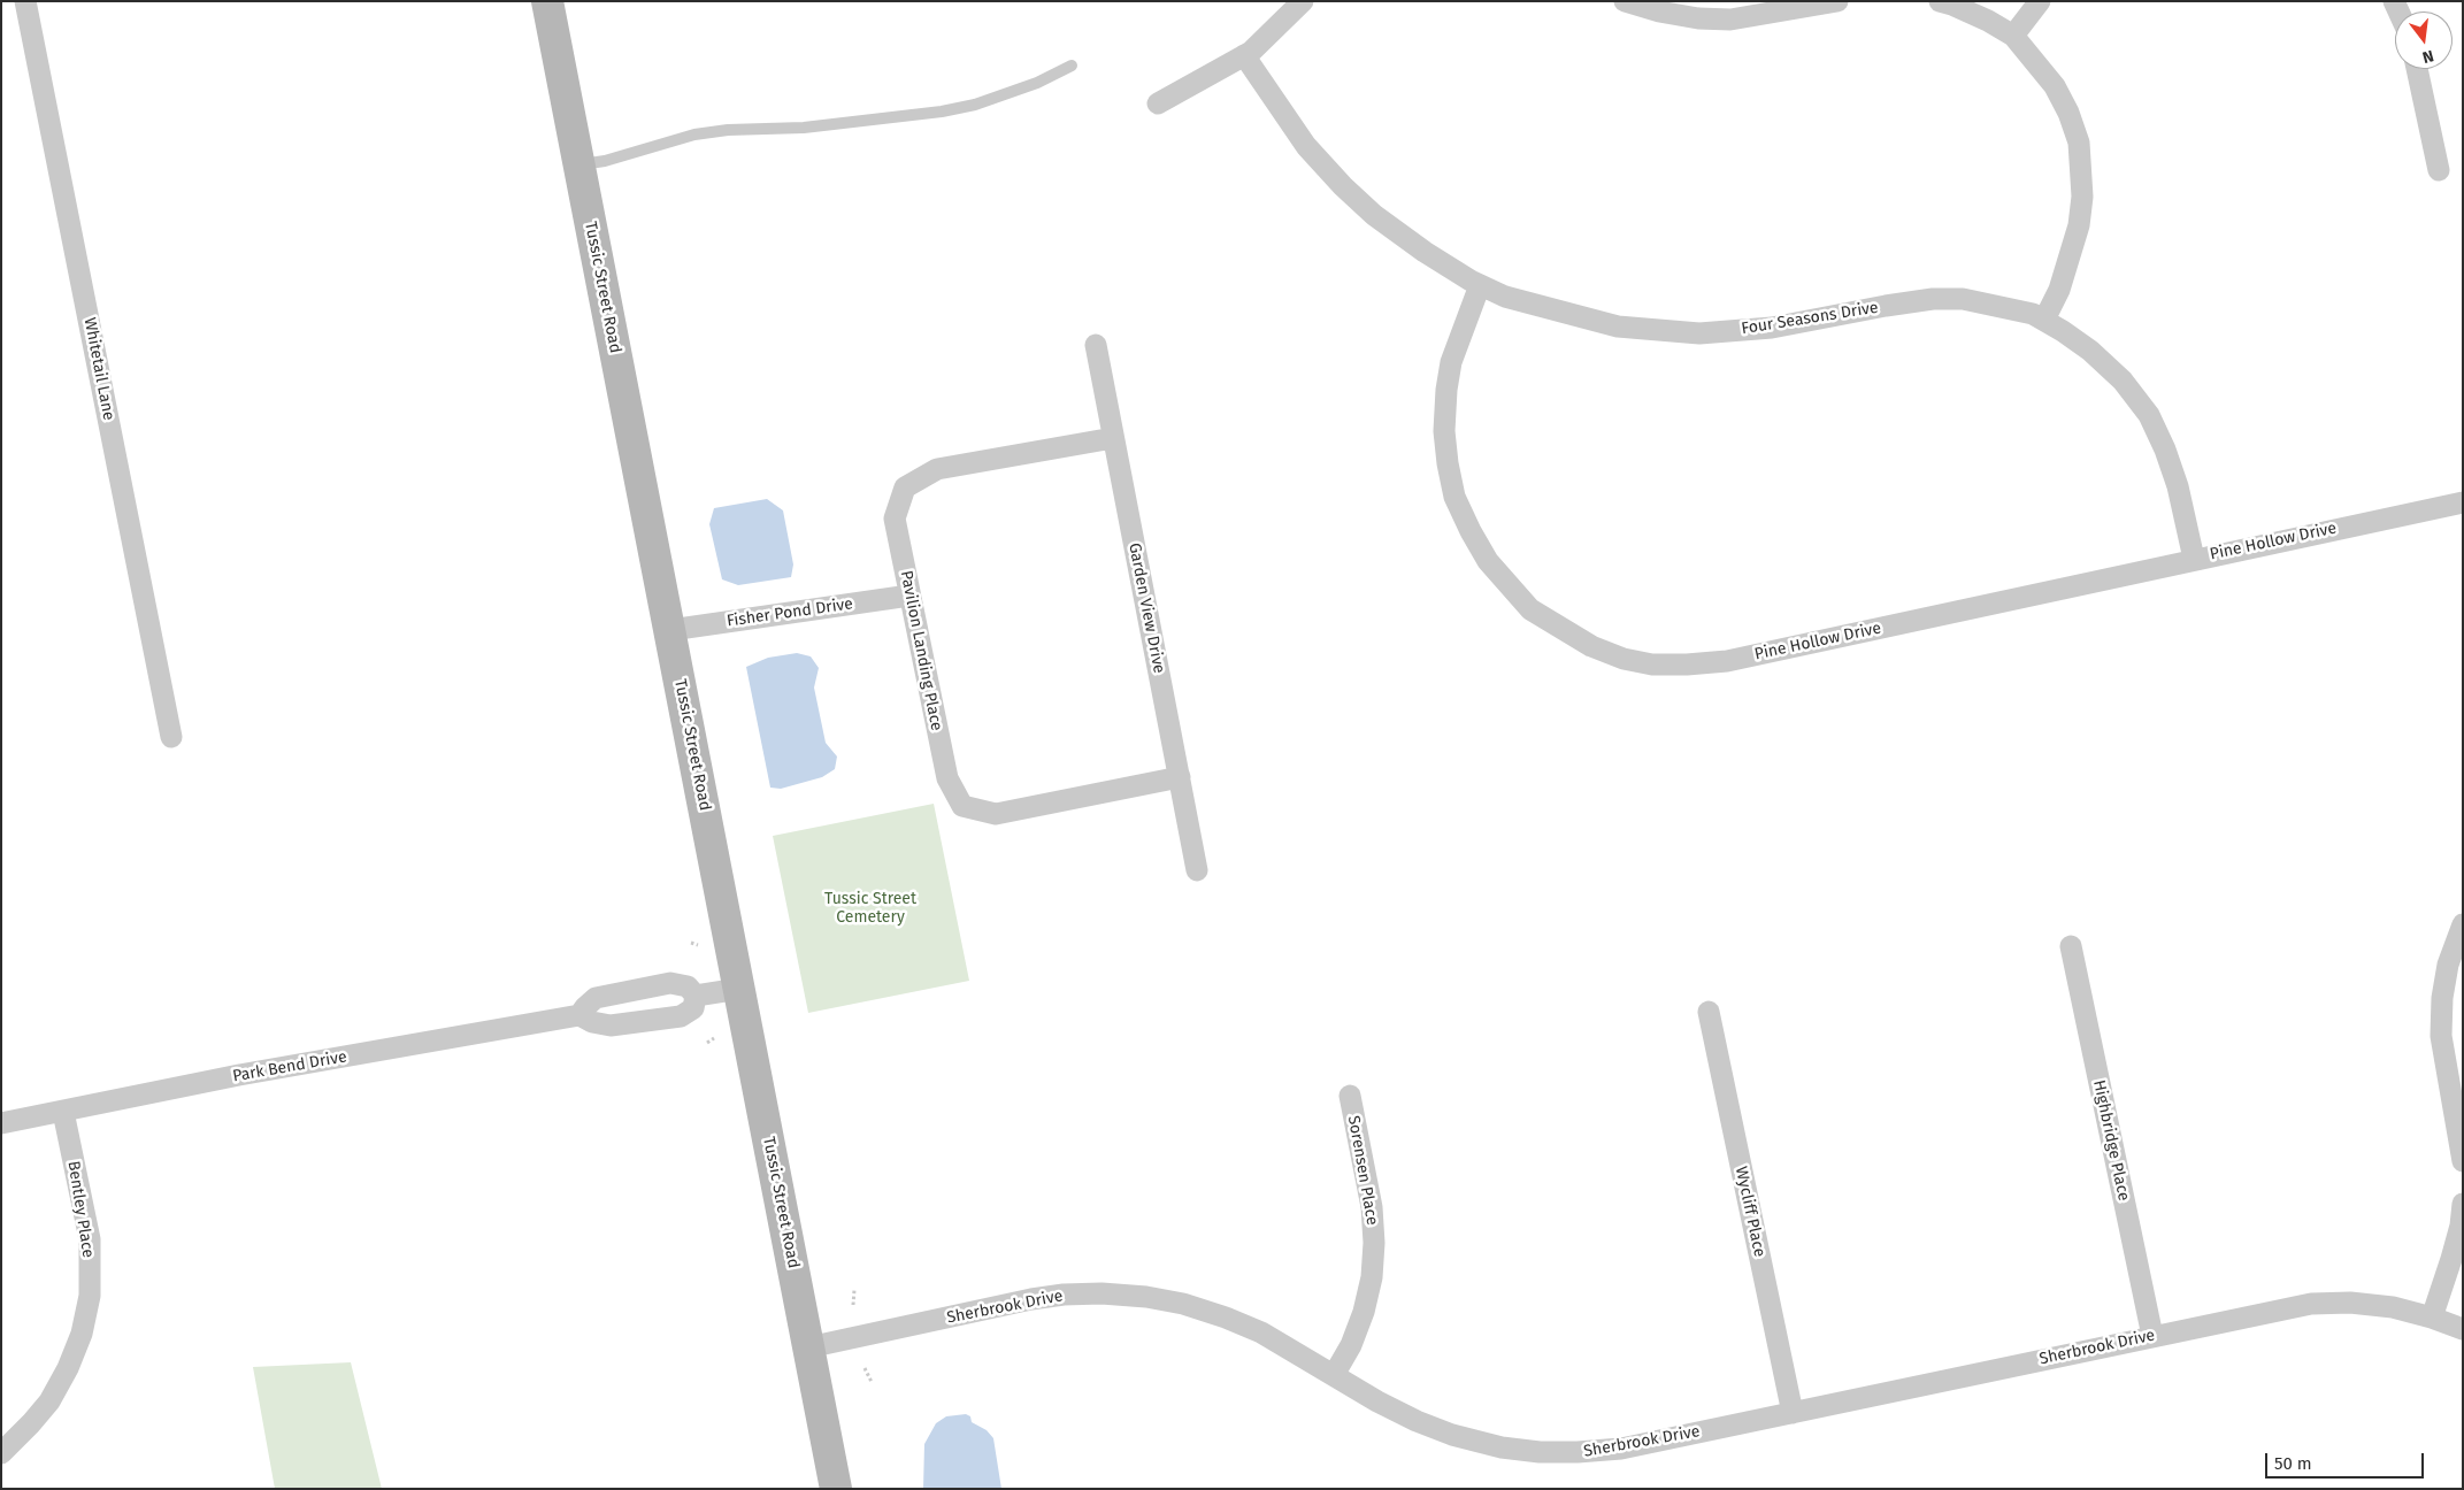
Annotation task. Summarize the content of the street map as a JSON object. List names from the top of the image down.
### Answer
{
  "streets": {
    "main road": ["Tussic Street Road"],
    "street": [
      "Four Seasons Drive",
      "Whitetail Lane",
      "Pine Hollow Drive",
      "Garden View Drive",
      "Fisher Pond Drive",
      "Pavilion Landing Place",
      "Park Bend Drive",
      "Highbridge Place",
      "Sorensen Place",
      "Bentley Place",
      "Wycliff Place",
      "Sherbrook Drive"
    ]
  },
  "crossings": [
    ["Tussic Street Road", "Fisher Pond Drive"],
    ["Tussic Street Road", "Sherbrook Drive"],
    ["Four Seasons Drive", "Pine Hollow Drive"],
    ["Garden View Drive", "Pavilion Landing Place"],
    ["Fisher Pond Drive", "Pavilion Landing Place"],
    ["Park Bend Drive", "Bentley Place"],
    ["Highbridge Place", "Sherbrook Drive"],
    ["Sorensen Place", "Sherbrook Drive"],
    ["Wycliff Place", "Sherbrook Drive"]
  ],
  "parks": ["Tussic Street Cemetery"],
  "scale_bar": "50 m",
  "north": "bottom"
}
